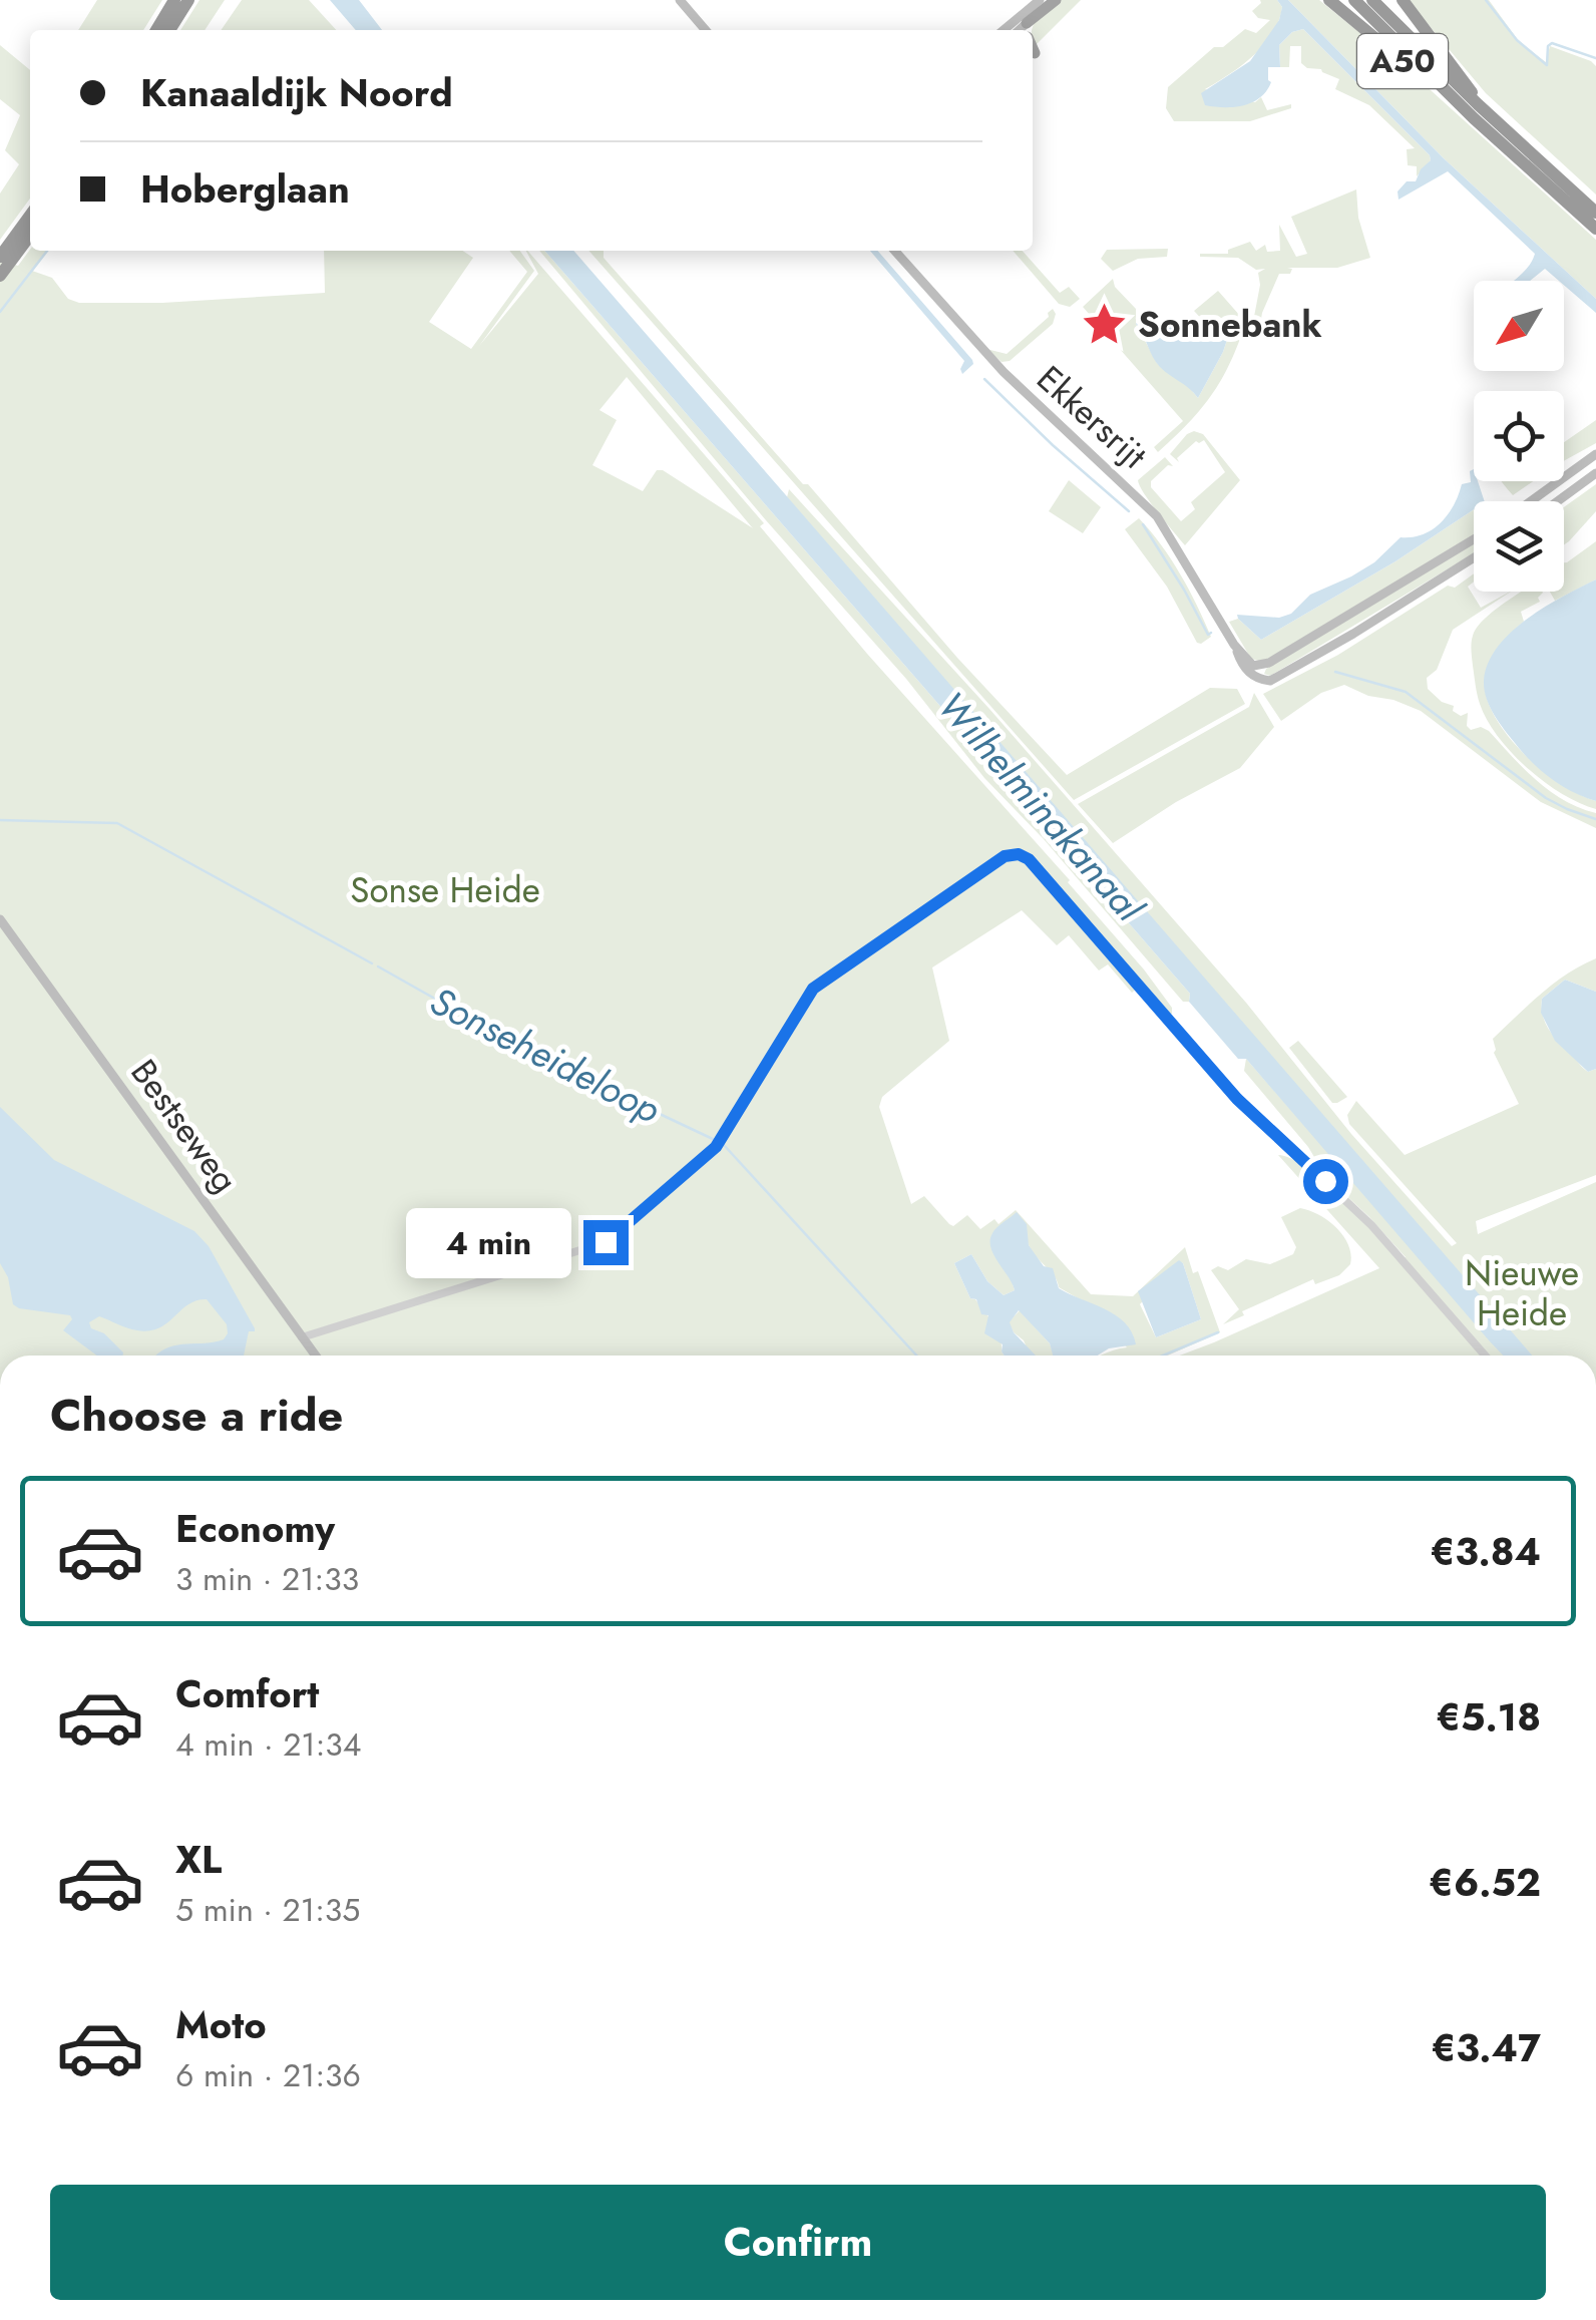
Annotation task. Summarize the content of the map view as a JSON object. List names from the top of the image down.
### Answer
{
  "streets": {
    "highway": ["A50"],
    "main road": ["Ekkersrijt", "Bestseweg"]
  },
  "water": ["Wilhelminakanaal", "Sonseheideloop"],
  "parks": ["Sonse Heide", "Nieuwe Heide"],
  "places": {
    "place": ["Sonnebank"]
  },
  "north": "bottom left",
  "page": {
    "banner": ["Kanaaldijk Noord", "Hoberglaan"],
    "bubble": "4 min",
    "heading": "Choose a ride",
    "list": [
      {
        "name": "Economy",
        "note": "3 min · 21:33",
        "value": "€3.84"
      },
      {
        "name": "Comfort",
        "note": "4 min · 21:34",
        "value": "€5.18"
      },
      {
        "name": "XL",
        "note": "5 min · 21:35",
        "value": "€6.52"
      },
      {
        "name": "Moto",
        "note": "6 min · 21:36",
        "value": "€3.47"
      }
    ],
    "buttons": "Confirm"
  }
}
